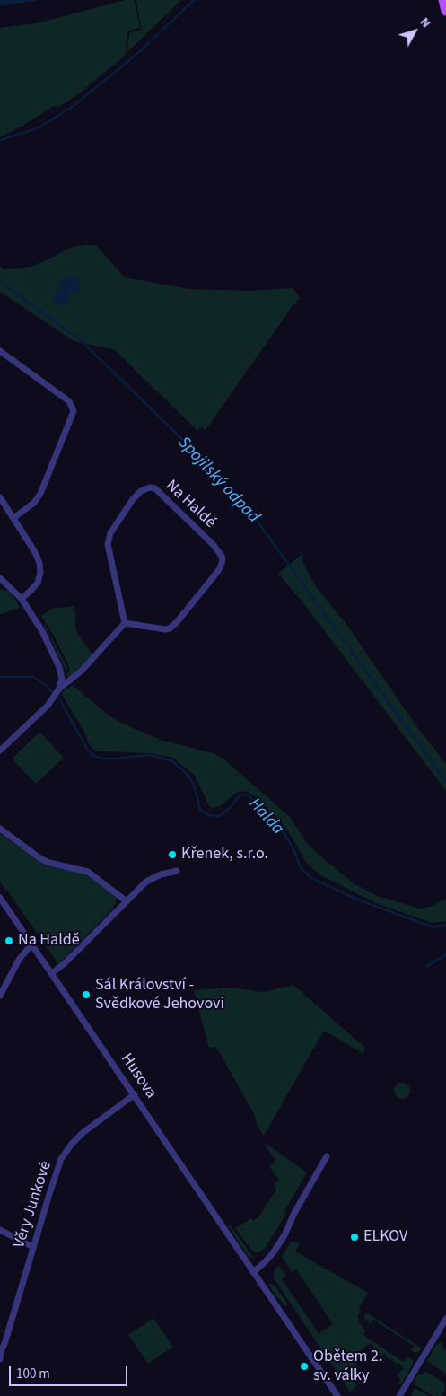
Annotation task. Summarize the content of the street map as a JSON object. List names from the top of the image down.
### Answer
{
  "streets": {
    "street": ["Na Haldě", "Husova", "Věry Junkové"]
  },
  "crossings": [
    ["Husova", "Věry Junkové"]
  ],
  "water": ["Spojilský odpad", "Halda"],
  "places": [
    "Křenek, s.r.o.",
    "Na Haldě",
    "Sál Království - Svědkové Jehovovi",
    "ELKOV",
    "Obětem 2. sv. války"
  ],
  "scale_bar": "100 m",
  "north": "top right"
}
